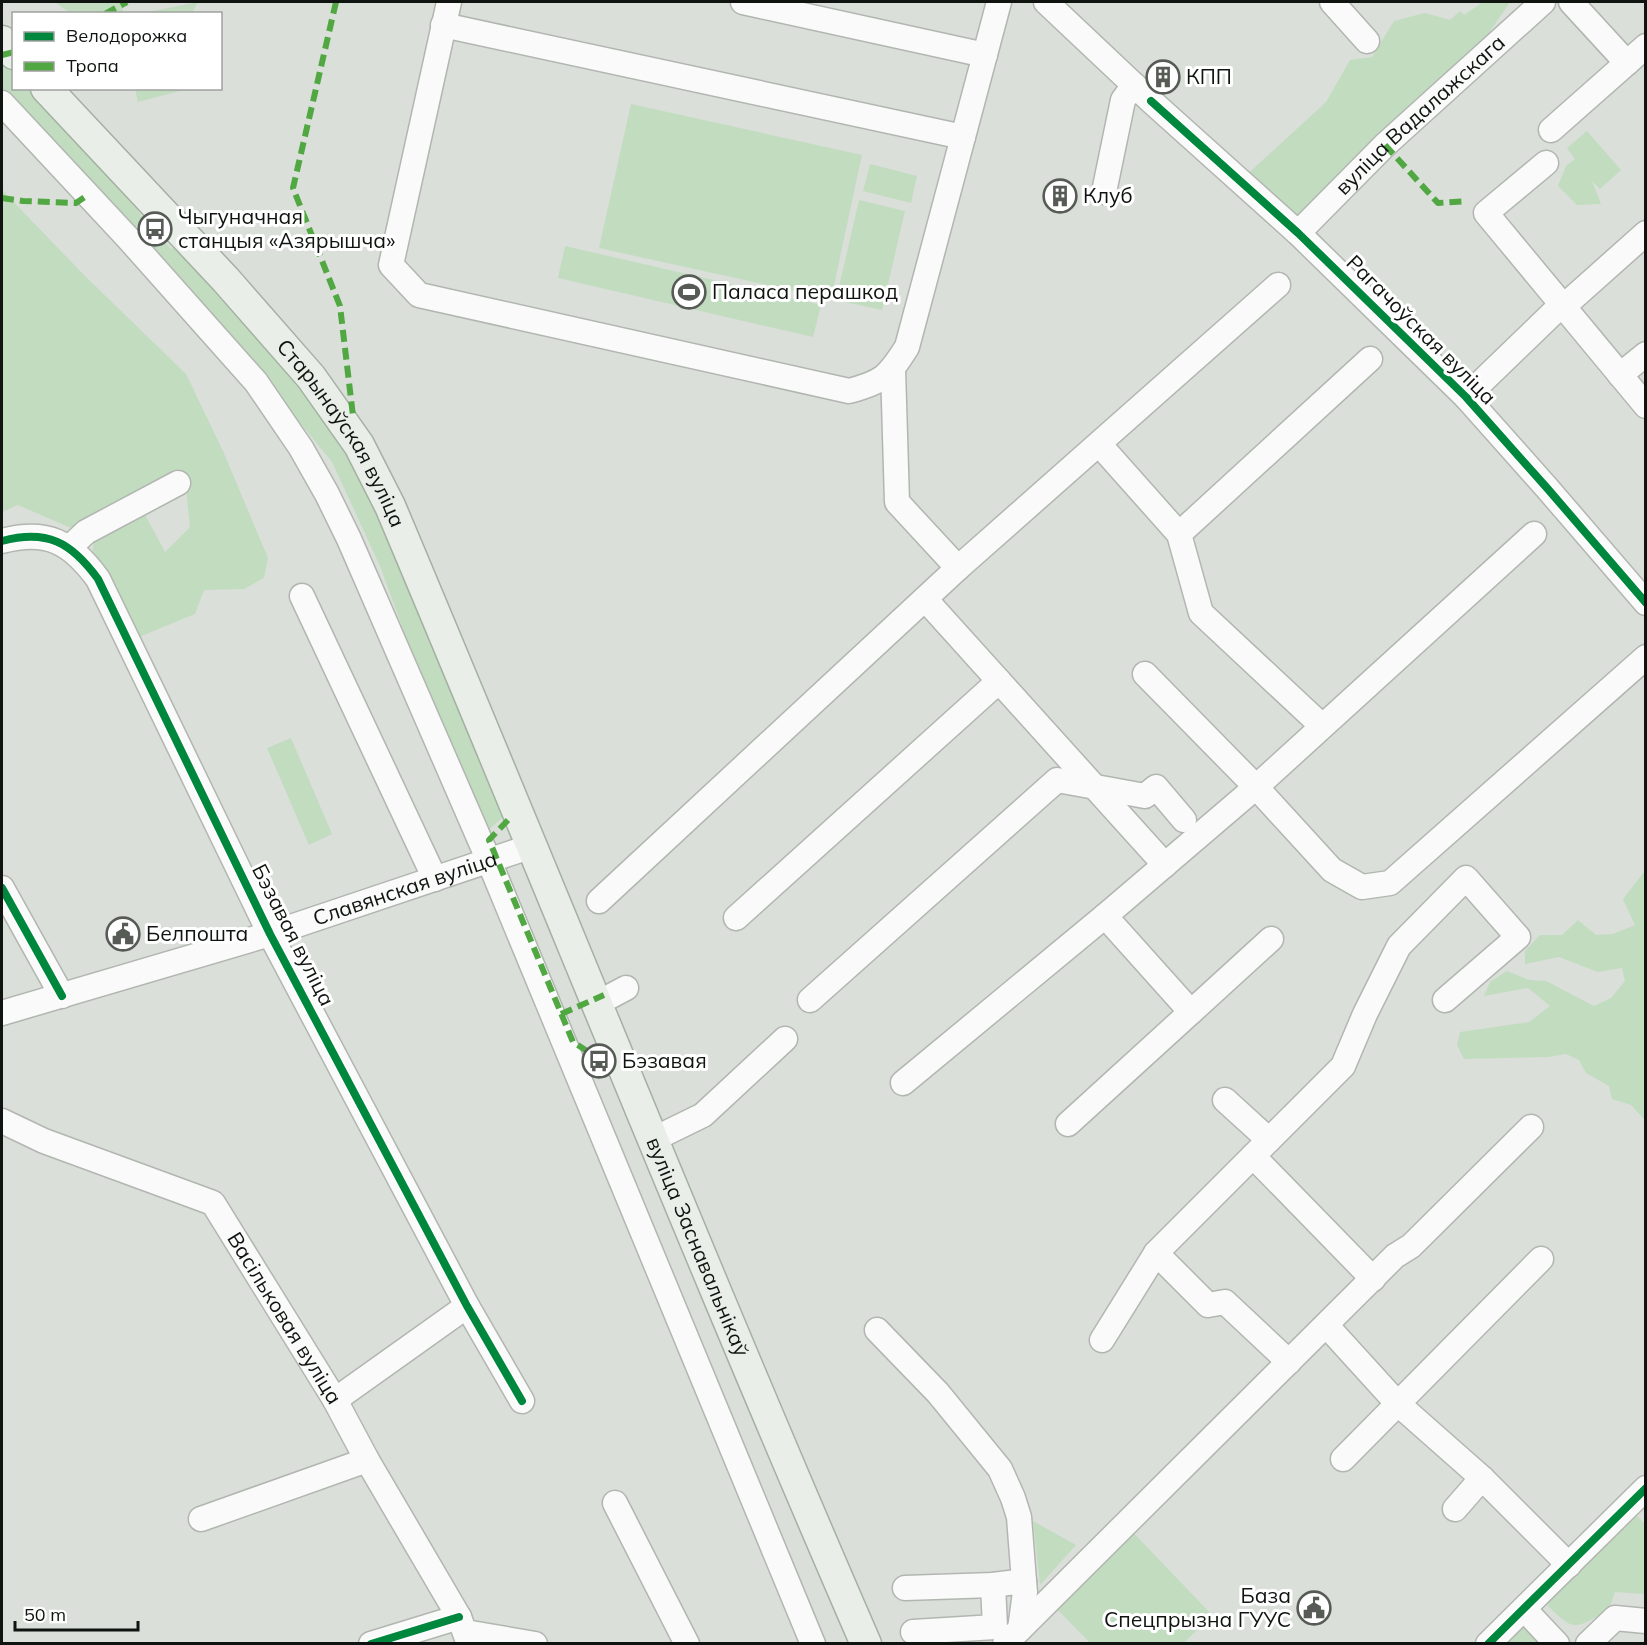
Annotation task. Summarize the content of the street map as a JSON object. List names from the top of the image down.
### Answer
{
  "streets": {
    "main road": ["Старынаўская вуліца", "вуліца Заснавальнікаў"],
    "street": [
      "вуліца Вадалажскага",
      "Рагачоўская вуліца",
      "Славянская вуліца",
      "Бэзавая вуліца",
      "Васільковая вуліца"
    ]
  },
  "crossings": [
    ["вуліца Вадалажскага", "Рагачоўская вуліца"],
    ["Старынаўская вуліца", "Славянская вуліца"],
    ["Старынаўская вуліца", "вуліца Заснавальнікаў"],
    ["Славянская вуліца", "Бэзавая вуліца"],
    ["Славянская вуліца", "вуліца Заснавальнікаў"]
  ],
  "places": {
    "building": ["КПП", "Клуб"],
    "bus stop": ["Чыгуначная станцыя «Азярышча»", "Бэзавая"],
    "sports": ["Паласа перашкод"],
    "public building": ["Белпошта", "База Спецпрызна ГУУС"]
  },
  "legend": ["Велодорожка", "Тропа"],
  "scale_bar": "50 m"
}
